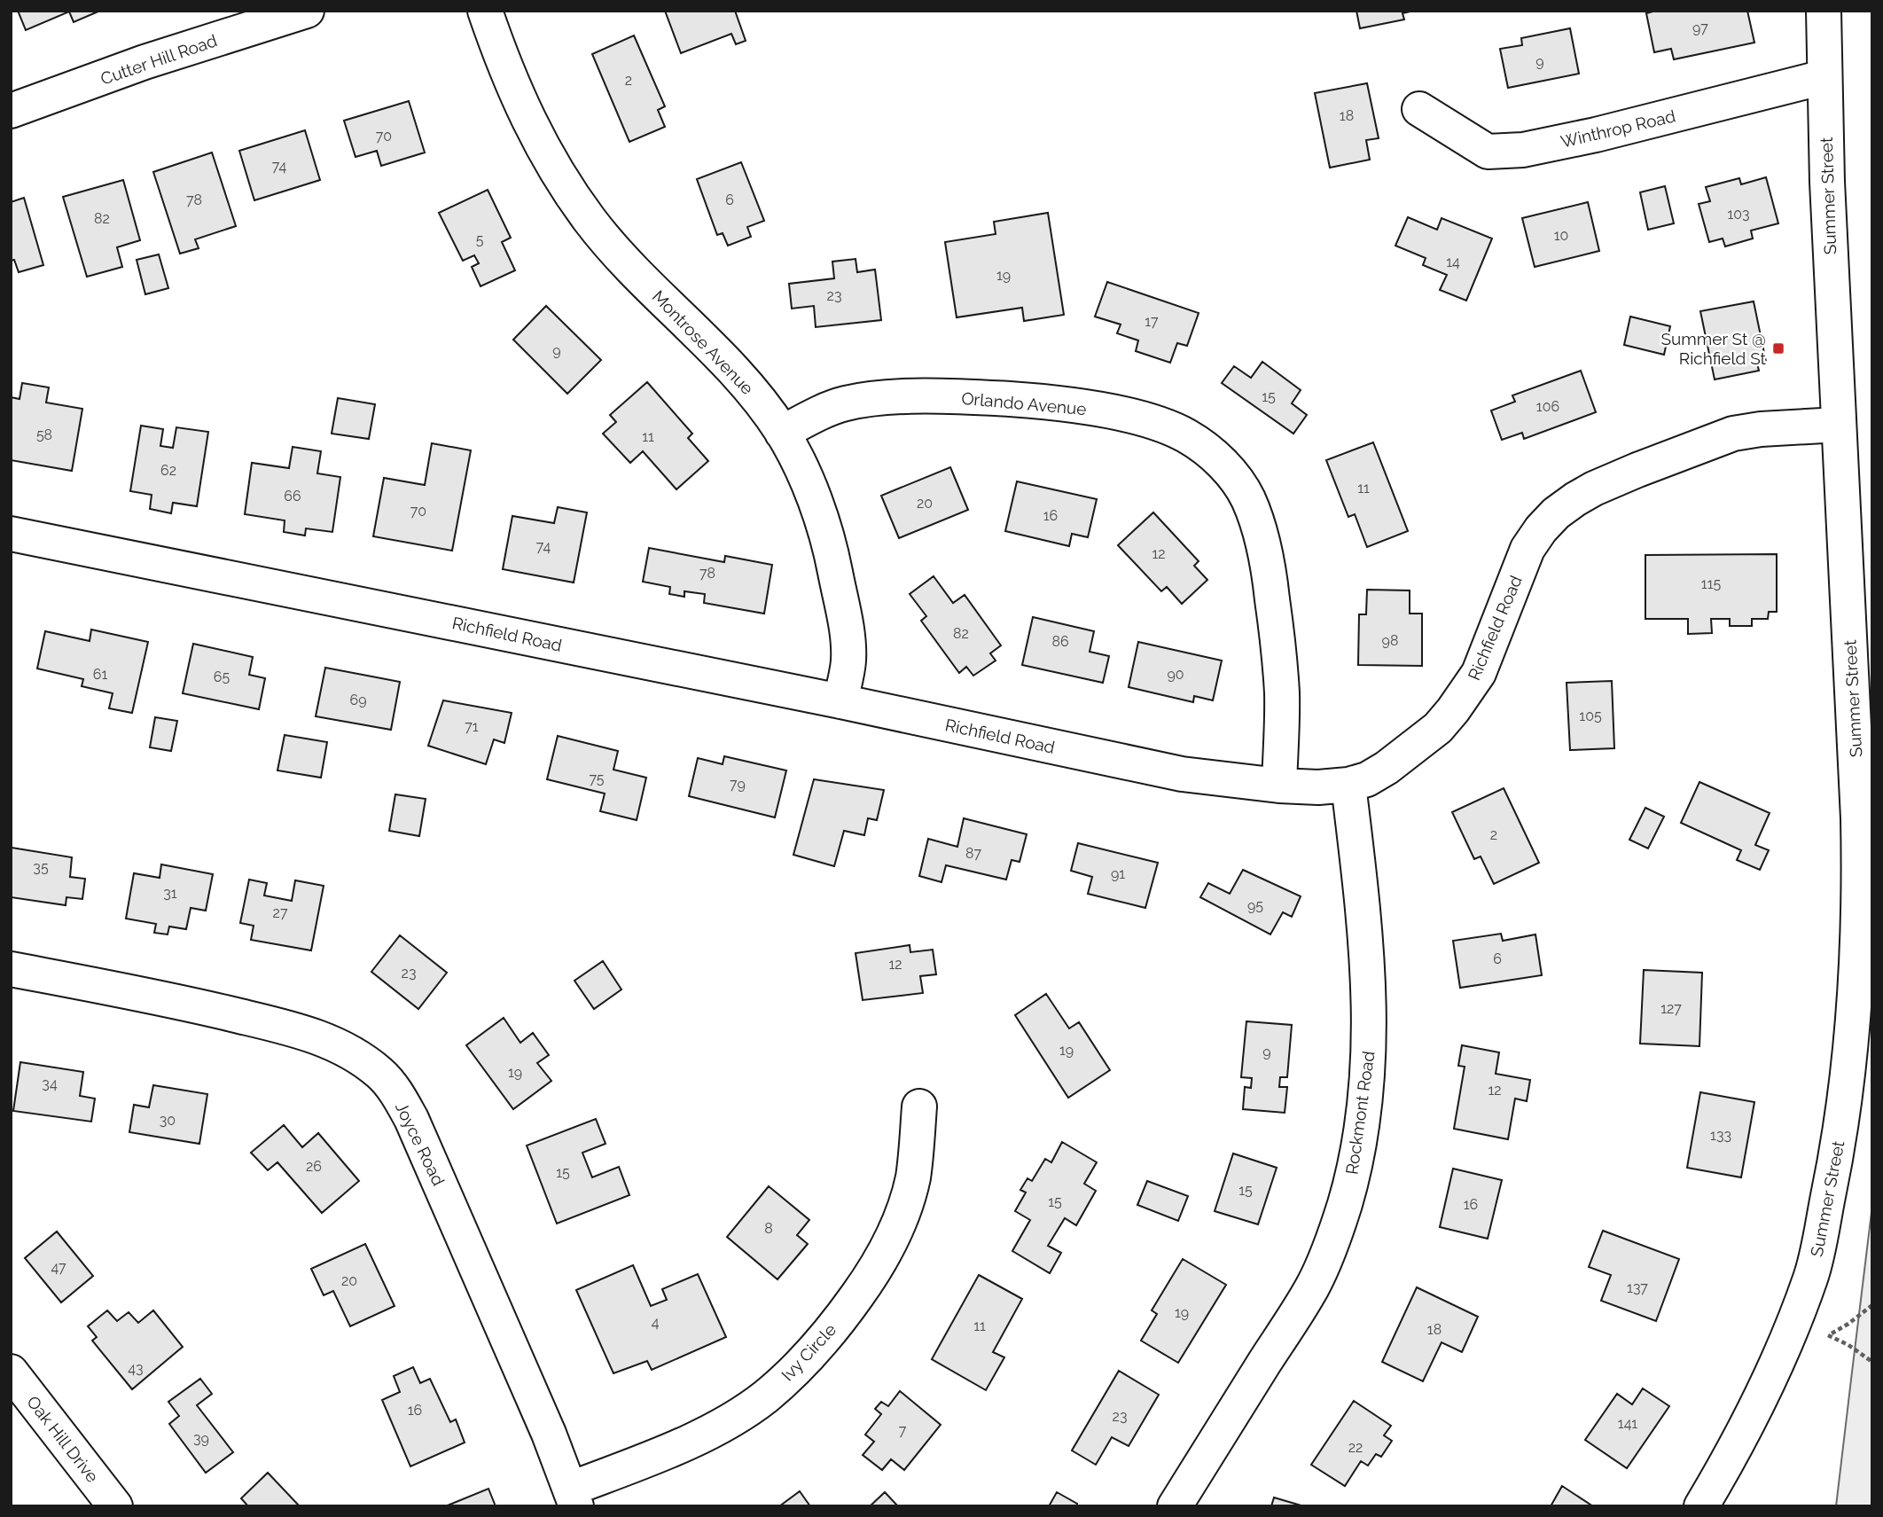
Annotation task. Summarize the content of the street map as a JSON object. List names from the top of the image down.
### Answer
{
  "streets": {
    "street": [
      "Cutter Hill Road",
      "Winthrop Road",
      "Summer Street",
      "Montrose Avenue",
      "Orlando Avenue",
      "Richfield Road",
      "Rockmont Road",
      "Joyce Road",
      "Ivy Circle",
      "Oak Hill Drive"
    ]
  },
  "crossings": [
    ["Winthrop Road", "Summer Street"],
    ["Summer Street", "Richfield Road"],
    ["Montrose Avenue", "Orlando Avenue"],
    ["Montrose Avenue", "Richfield Road"],
    ["Orlando Avenue", "Richfield Road"],
    ["Richfield Road", "Rockmont Road"],
    ["Joyce Road", "Ivy Circle"]
  ],
  "places": {
    "transit": ["Summer St @ Richfield St"]
  },
  "house_numbers": [
    "97",
    "9",
    "2",
    "18",
    "70",
    "74",
    "78",
    "6",
    "103",
    "82",
    "10",
    "5",
    "14",
    "19",
    "23",
    "17",
    "9",
    "15",
    "106",
    "58",
    "11",
    "62",
    "11",
    "66",
    "20",
    "70",
    "16",
    "74",
    "12",
    "78",
    "115",
    "82",
    "98",
    "86",
    "61",
    "90",
    "65",
    "69",
    "105",
    "71",
    "75",
    "79",
    "2",
    "87",
    "35",
    "91",
    "31",
    "95",
    "27",
    "6",
    "12",
    "23",
    "127",
    "19",
    "9",
    "19",
    "34",
    "12",
    "30",
    "133",
    "26",
    "15",
    "15",
    "15",
    "16",
    "8",
    "47",
    "20",
    "137",
    "19",
    "4",
    "11",
    "18",
    "43",
    "16",
    "23",
    "141",
    "7",
    "39",
    "22"
  ]
}
